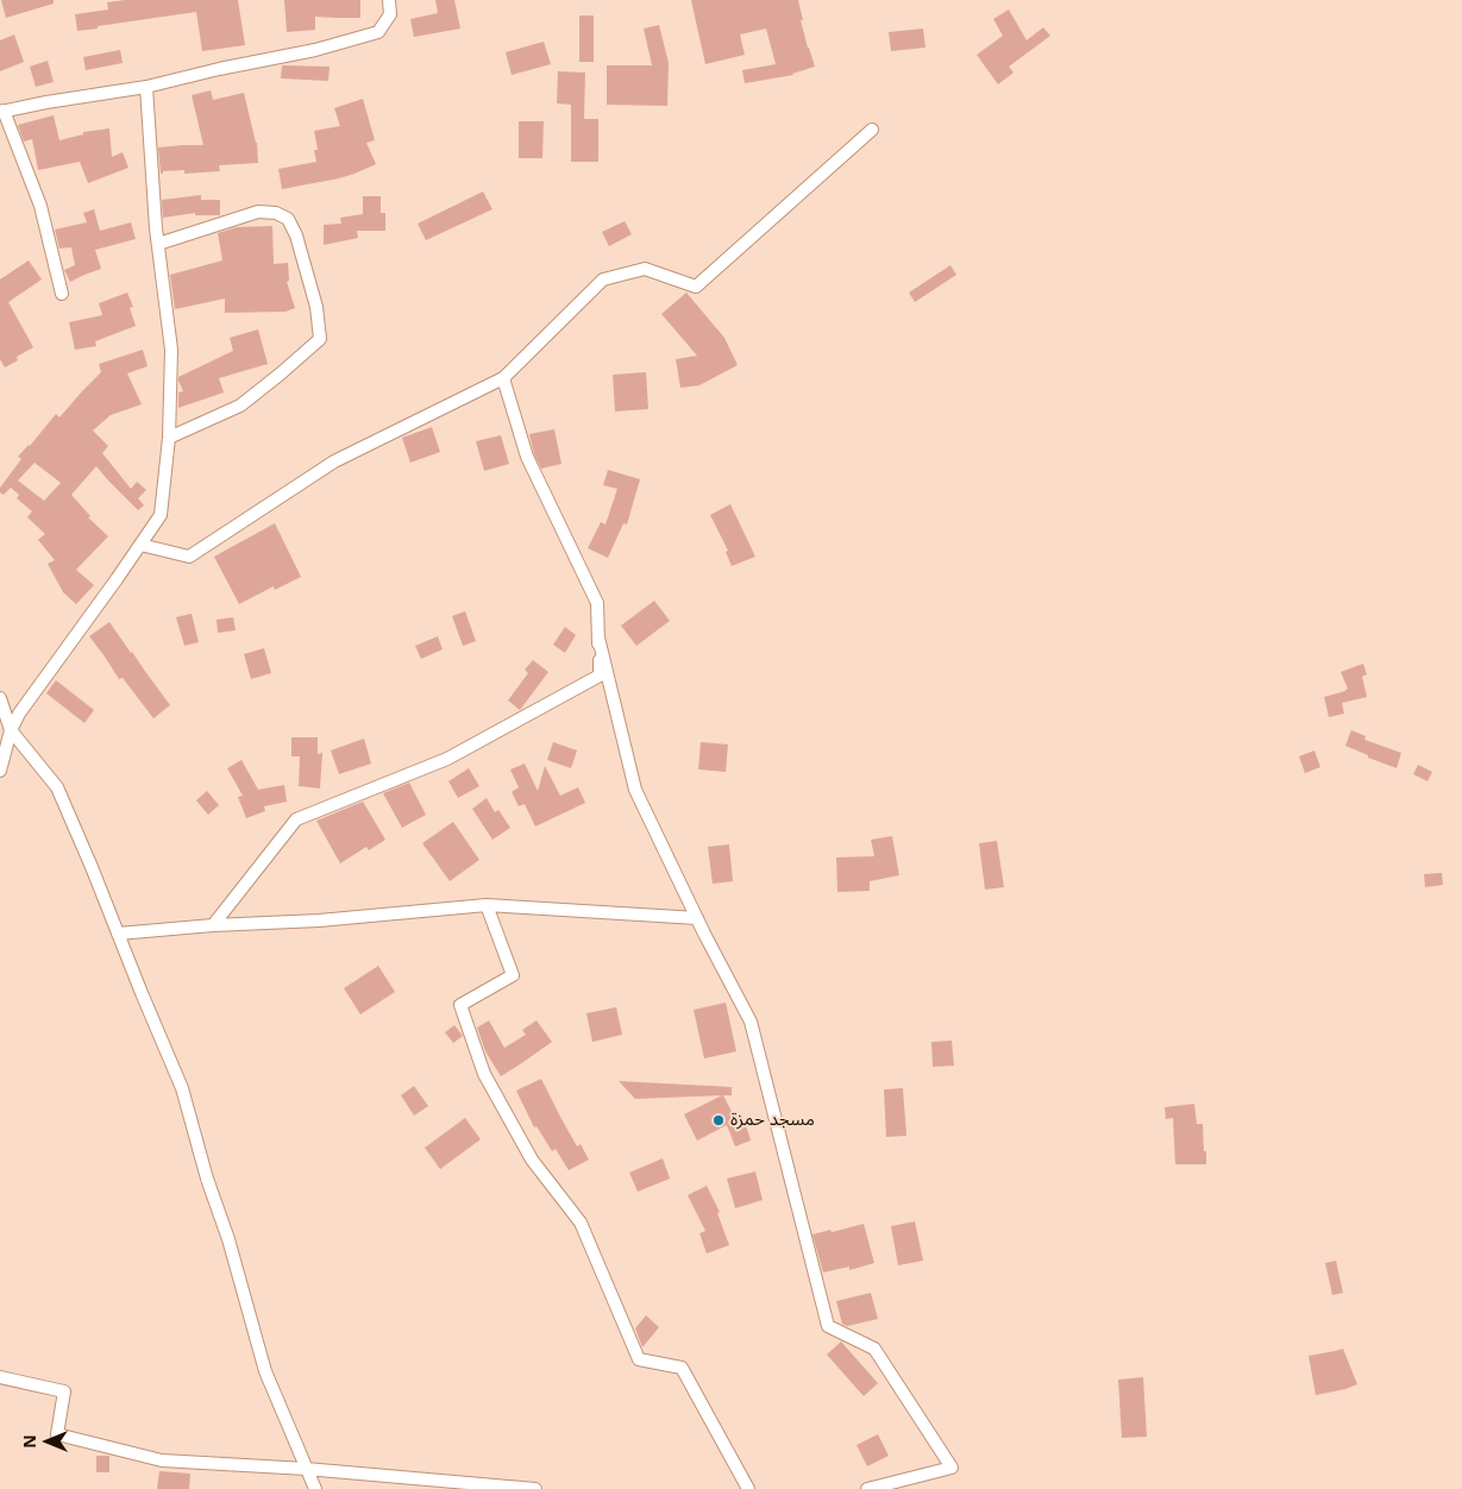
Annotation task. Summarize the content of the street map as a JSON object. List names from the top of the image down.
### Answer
{
  "places": ["مسجد حمزة"],
  "north": "left"
}
